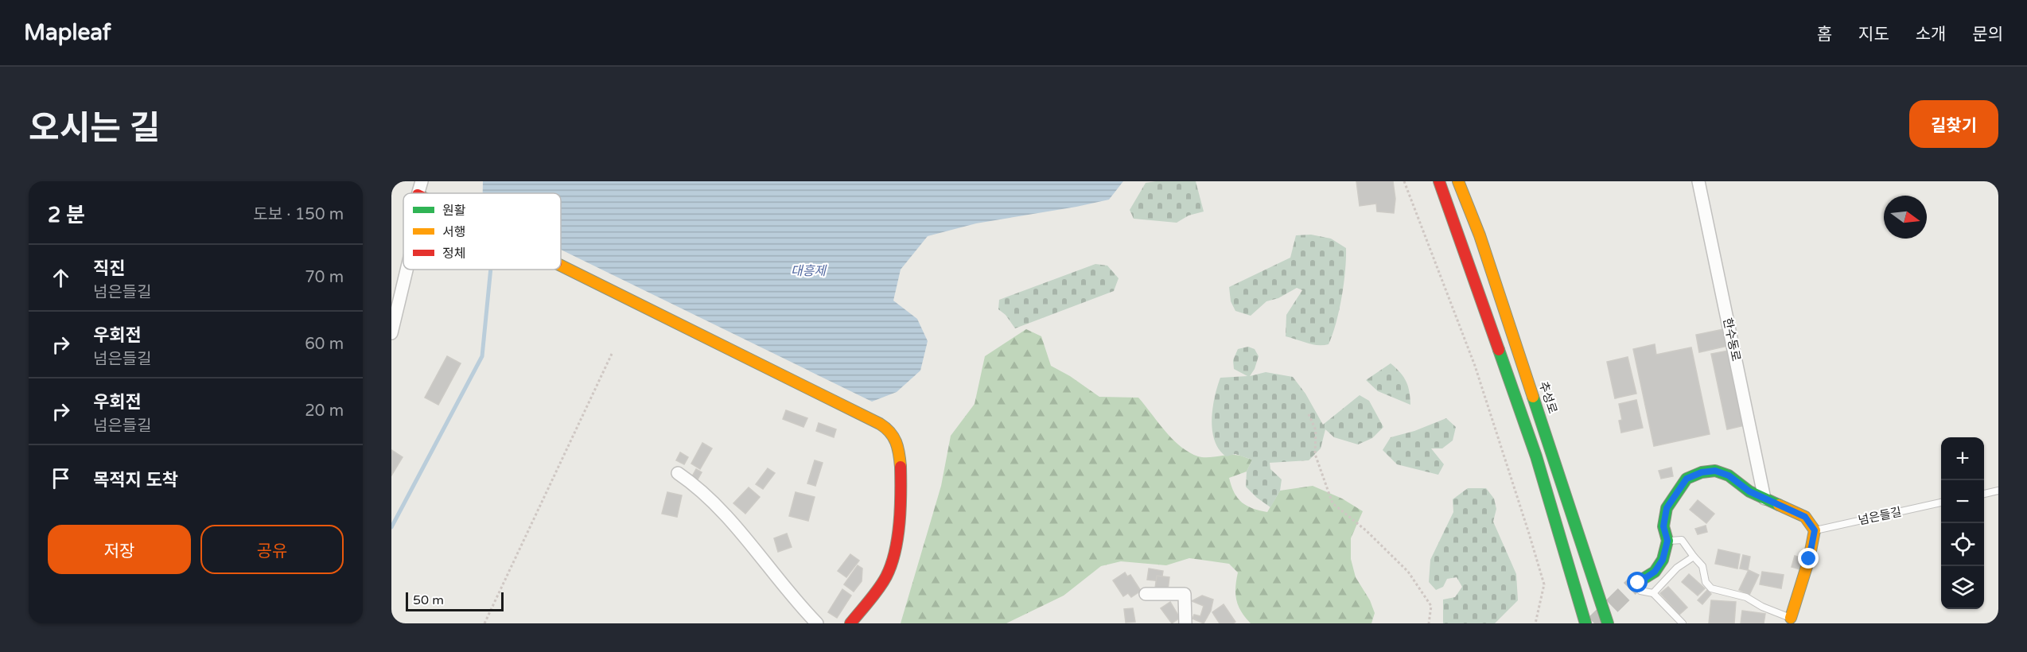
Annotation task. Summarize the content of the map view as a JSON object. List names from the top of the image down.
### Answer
{
  "streets": {
    "street": ["한수동로", "추성로"],
    "lane": ["넘은들길"]
  },
  "water": ["대흥제"],
  "legend": ["원활", "서행", "정체"],
  "scale_bar": "50 m",
  "north": "right",
  "page": {
    "header": "Mapleaf",
    "nav": [
      "홈",
      "지도",
      "소개",
      "문의"
    ],
    "title": "오시는 길",
    "buttons": [
      "길찾기",
      ["저장", "공유"]
    ],
    "heading": ["2 분", "도보 · 150 m"],
    "list": [
      ["직진", "넘은들길", "70 m"],
      ["우회전", "넘은들길", "60 m"],
      ["우회전", "넘은들길", "20 m"],
      "목적지 도착"
    ],
    "map_buttons": ["+", "−"],
    "scale": "50 m"
  }
}
